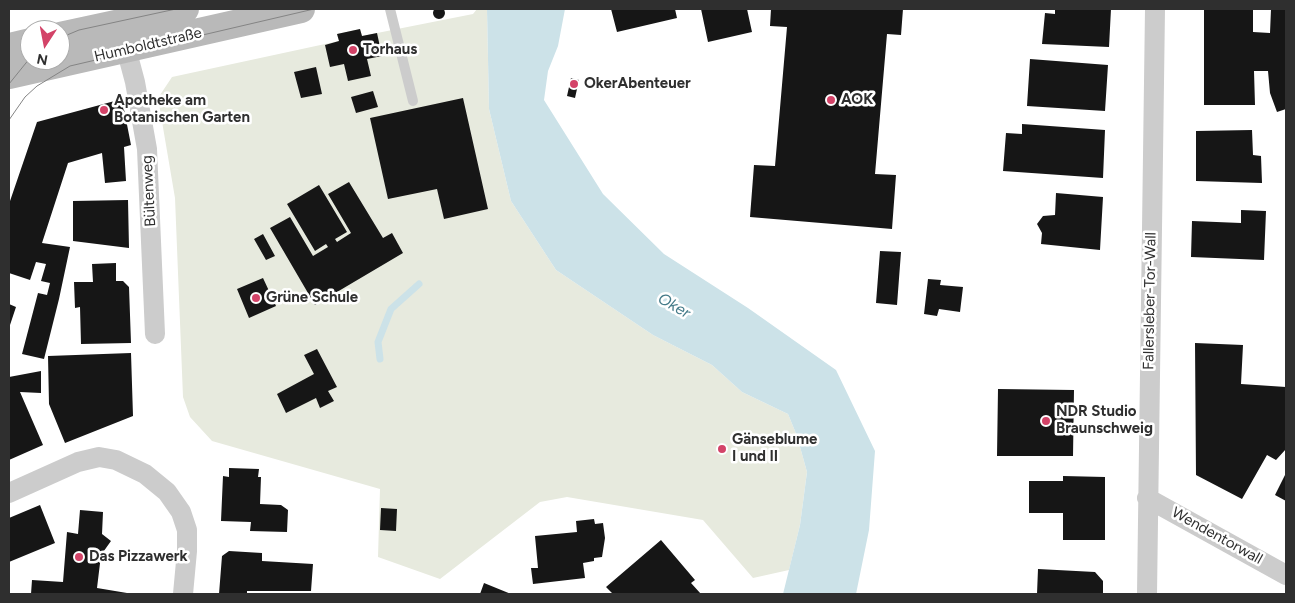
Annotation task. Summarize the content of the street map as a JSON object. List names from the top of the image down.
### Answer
{
  "streets": {
    "main road": ["Humboldtstraße"],
    "street": ["Bültenweg", "Fallersleber-Tor-Wall", "Wendentorwall"]
  },
  "crossings": [
    ["Humboldtstraße", "Bültenweg"],
    ["Fallersleber-Tor-Wall", "Wendentorwall"]
  ],
  "water": ["Oker"],
  "places": [
    "Torhaus",
    "OkerAbenteuer",
    "AOK",
    "Apotheke am Botanischen Garten",
    "Grüne Schule",
    "NDR Studio Braunschweig",
    "Gänseblume I und II",
    "Das Pizzawerk"
  ],
  "north": "bottom"
}
